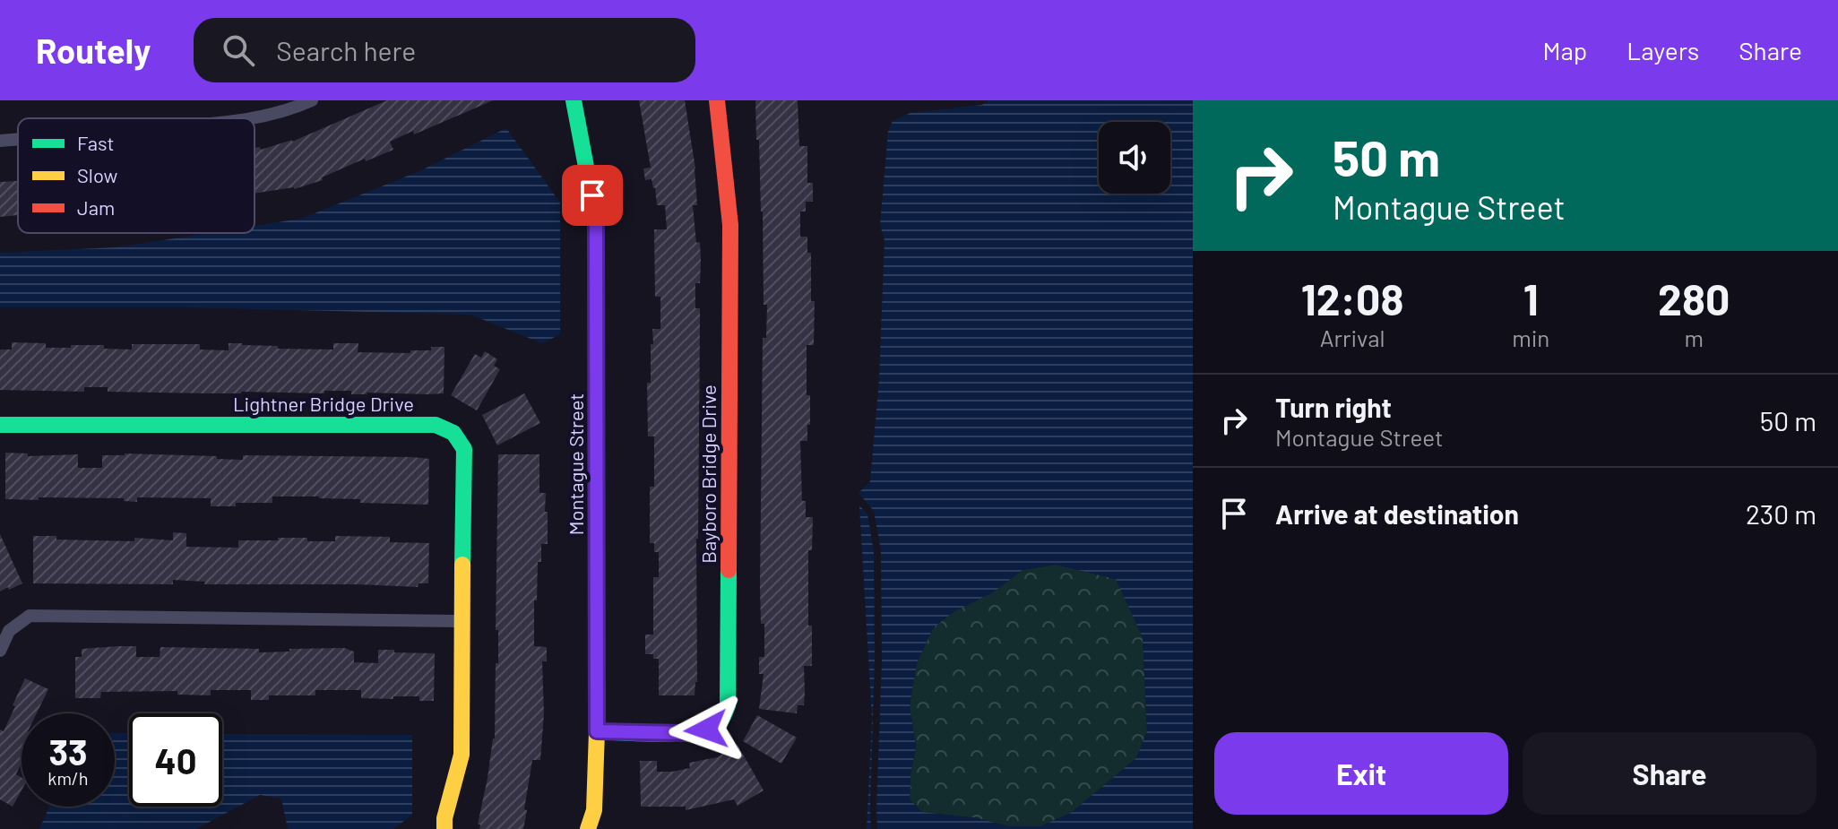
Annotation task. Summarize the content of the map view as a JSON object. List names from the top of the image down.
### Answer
{
  "streets": {
    "street": ["Lightner Bridge Drive", "Montague Street", "Bayboro Bridge Drive"]
  },
  "crossings": [
    ["Montague Street", "Bayboro Bridge Drive"]
  ],
  "legend": ["Fast", "Slow", "Jam"],
  "page": {
    "header": "Routely",
    "search": "Search here",
    "nav": ["Map", "Layers", "Share"],
    "turn": ["50 m", "Montague Street"],
    "eta": [
      "12:08",
      "Arrival",
      "1",
      "min",
      "280",
      "m"
    ],
    "list": [
      {
        "name": "Turn right",
        "note": "Montague Street",
        "value": "50 m"
      },
      {
        "name": "Arrive at destination",
        "value": "230 m"
      }
    ],
    "speed": "33 km/h",
    "limit": "40",
    "buttons": ["Exit", "Share"]
  }
}
